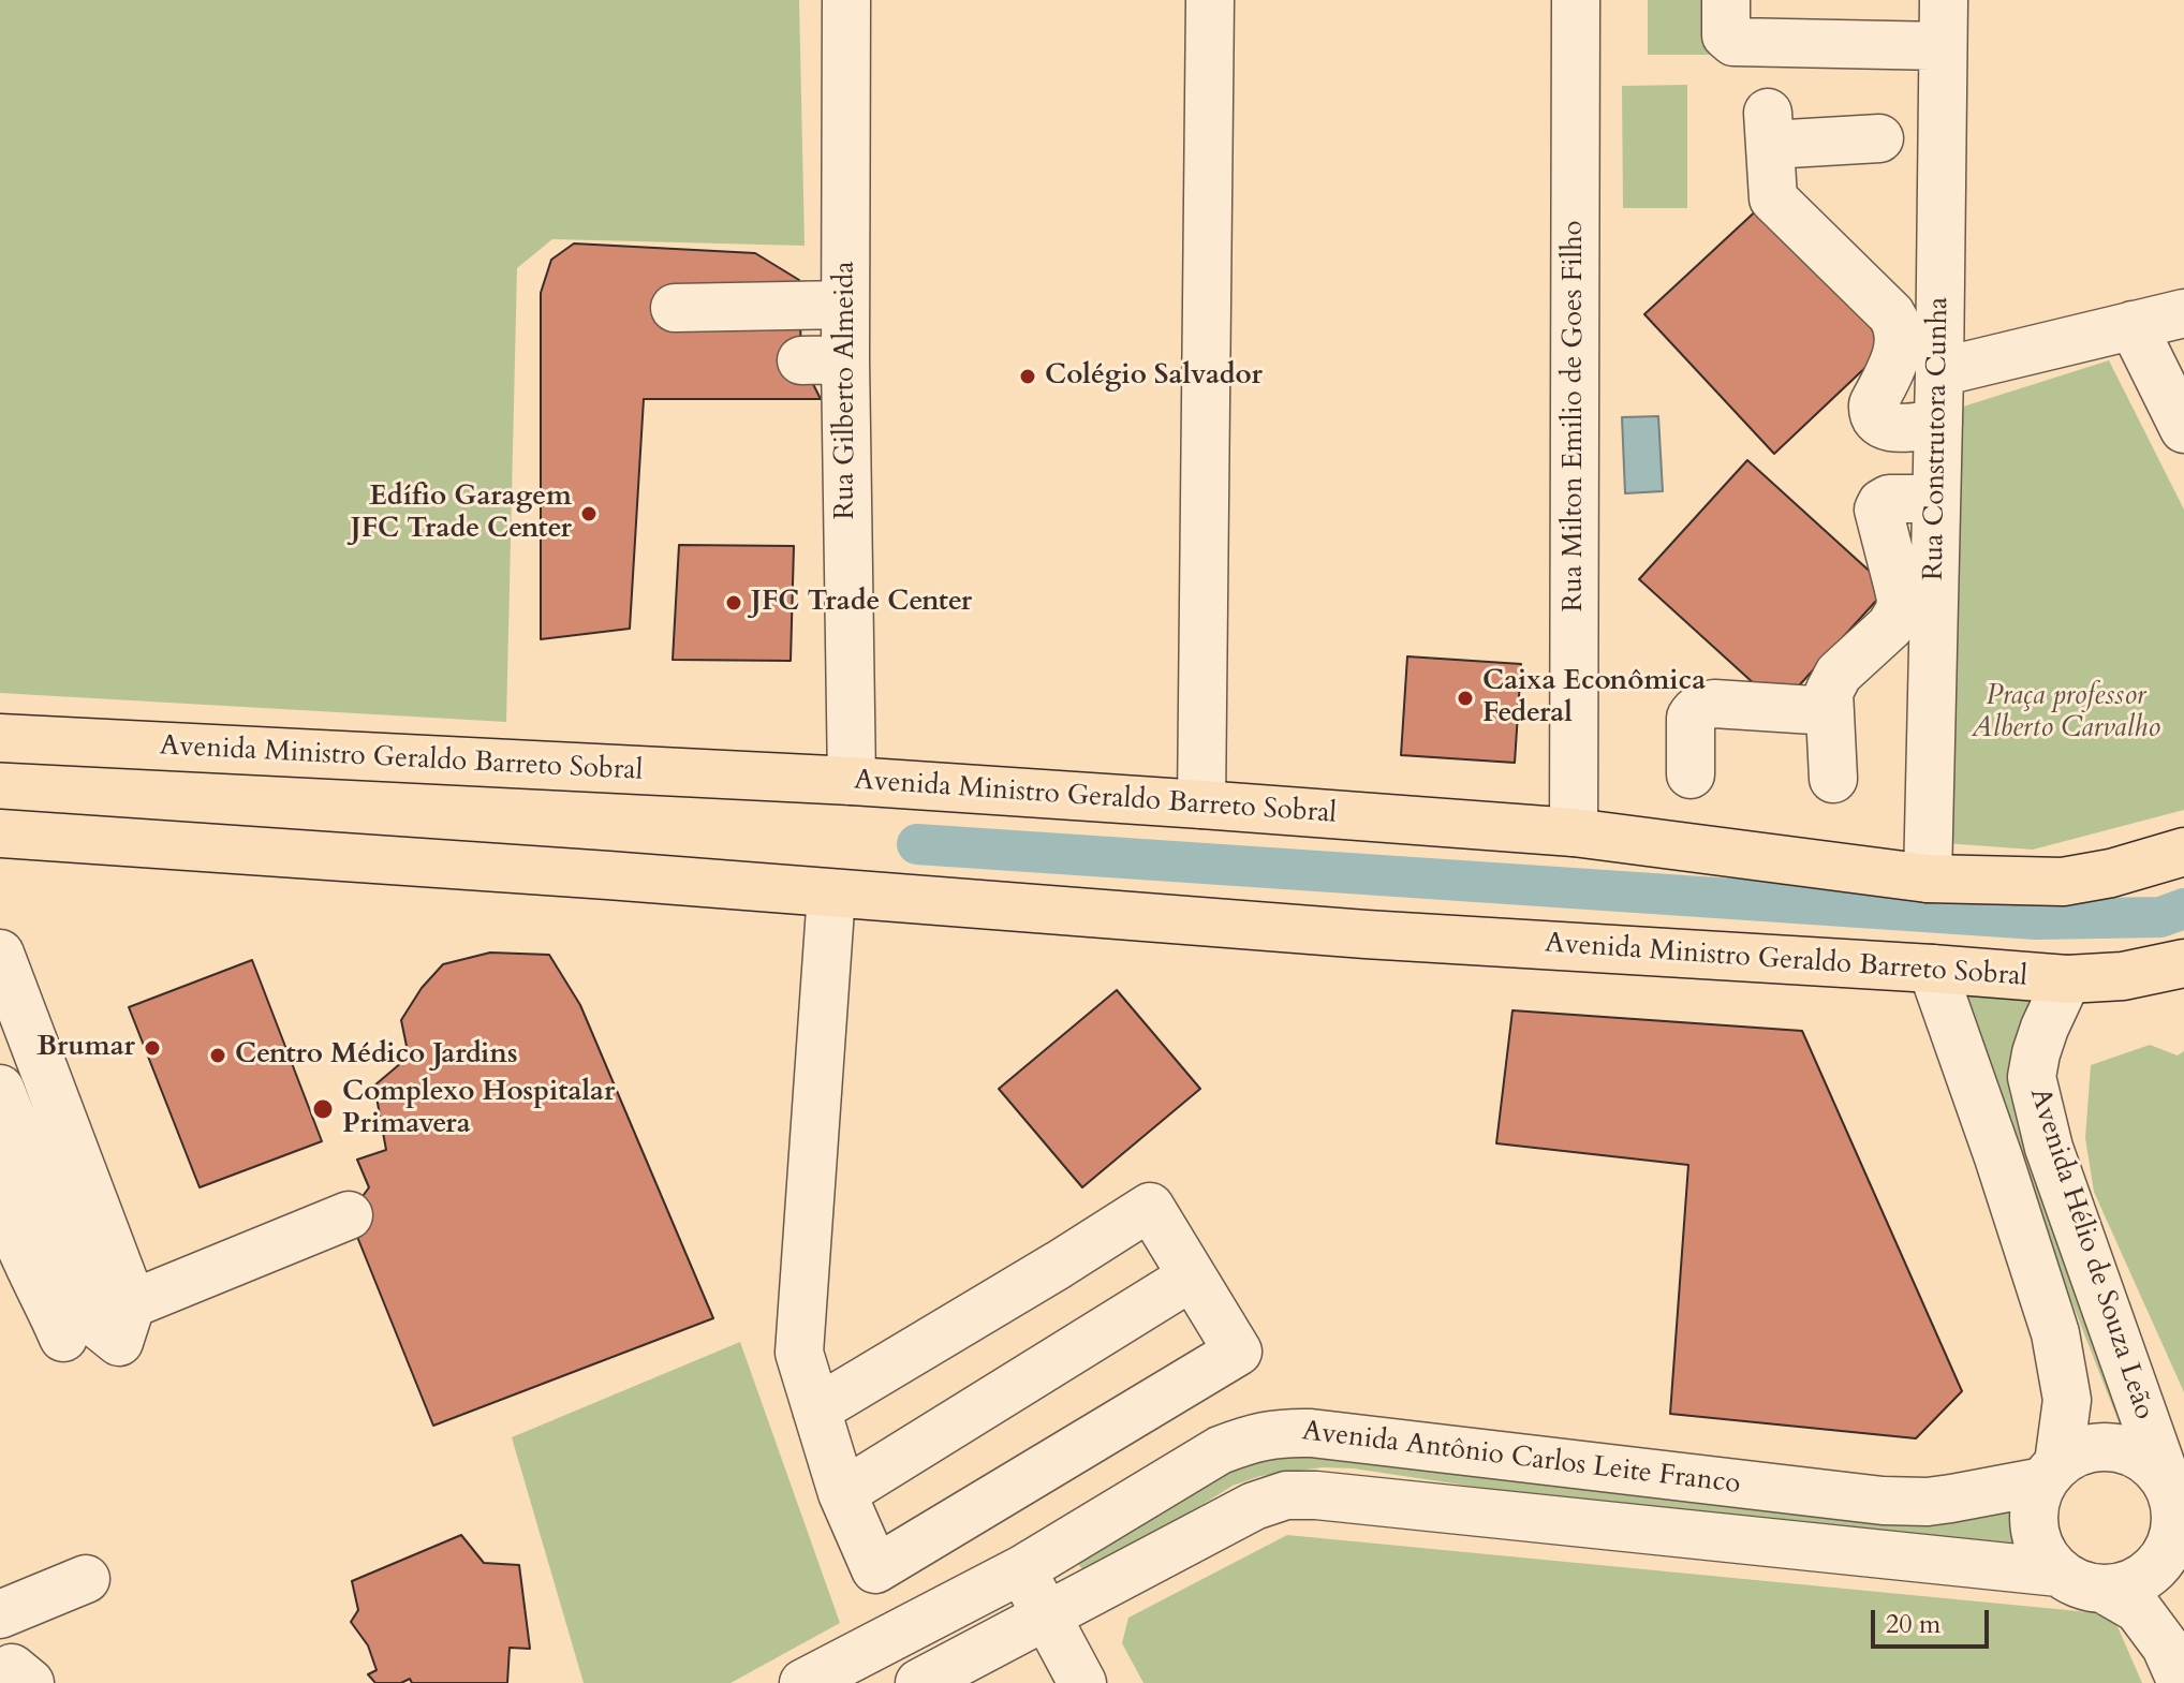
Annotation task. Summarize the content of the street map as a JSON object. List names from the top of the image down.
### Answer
{
  "streets": {
    "main road": ["Avenida Ministro Geraldo Barreto Sobral"],
    "street": [
      "Rua Gilberto Almeida",
      "Rua Milton Emilio de Goes Filho",
      "Rua Construtora Cunha",
      "Avenida Hélio de Souza Leão",
      "Avenida Antônio Carlos Leite Franco"
    ]
  },
  "crossings": [
    ["Rua Gilberto Almeida", "Avenida Ministro Geraldo Barreto Sobral"],
    ["Rua Milton Emilio de Goes Filho", "Avenida Ministro Geraldo Barreto Sobral"],
    ["Rua Construtora Cunha", "Avenida Ministro Geraldo Barreto Sobral"],
    ["Avenida Ministro Geraldo Barreto Sobral", "Avenida Hélio de Souza Leão"],
    ["Avenida Hélio de Souza Leão", "Avenida Antônio Carlos Leite Franco"]
  ],
  "parks": ["Praça professor Alberto Carvalho"],
  "places": [
    "Colégio Salvador",
    "Edífio Garagem JFC Trade Center",
    "JFC Trade Center",
    "Caixa Econômica Federal",
    "Brumar",
    "Centro Médico Jardins",
    "Complexo Hospitalar Primavera"
  ],
  "scale_bar": "20 m"
}
